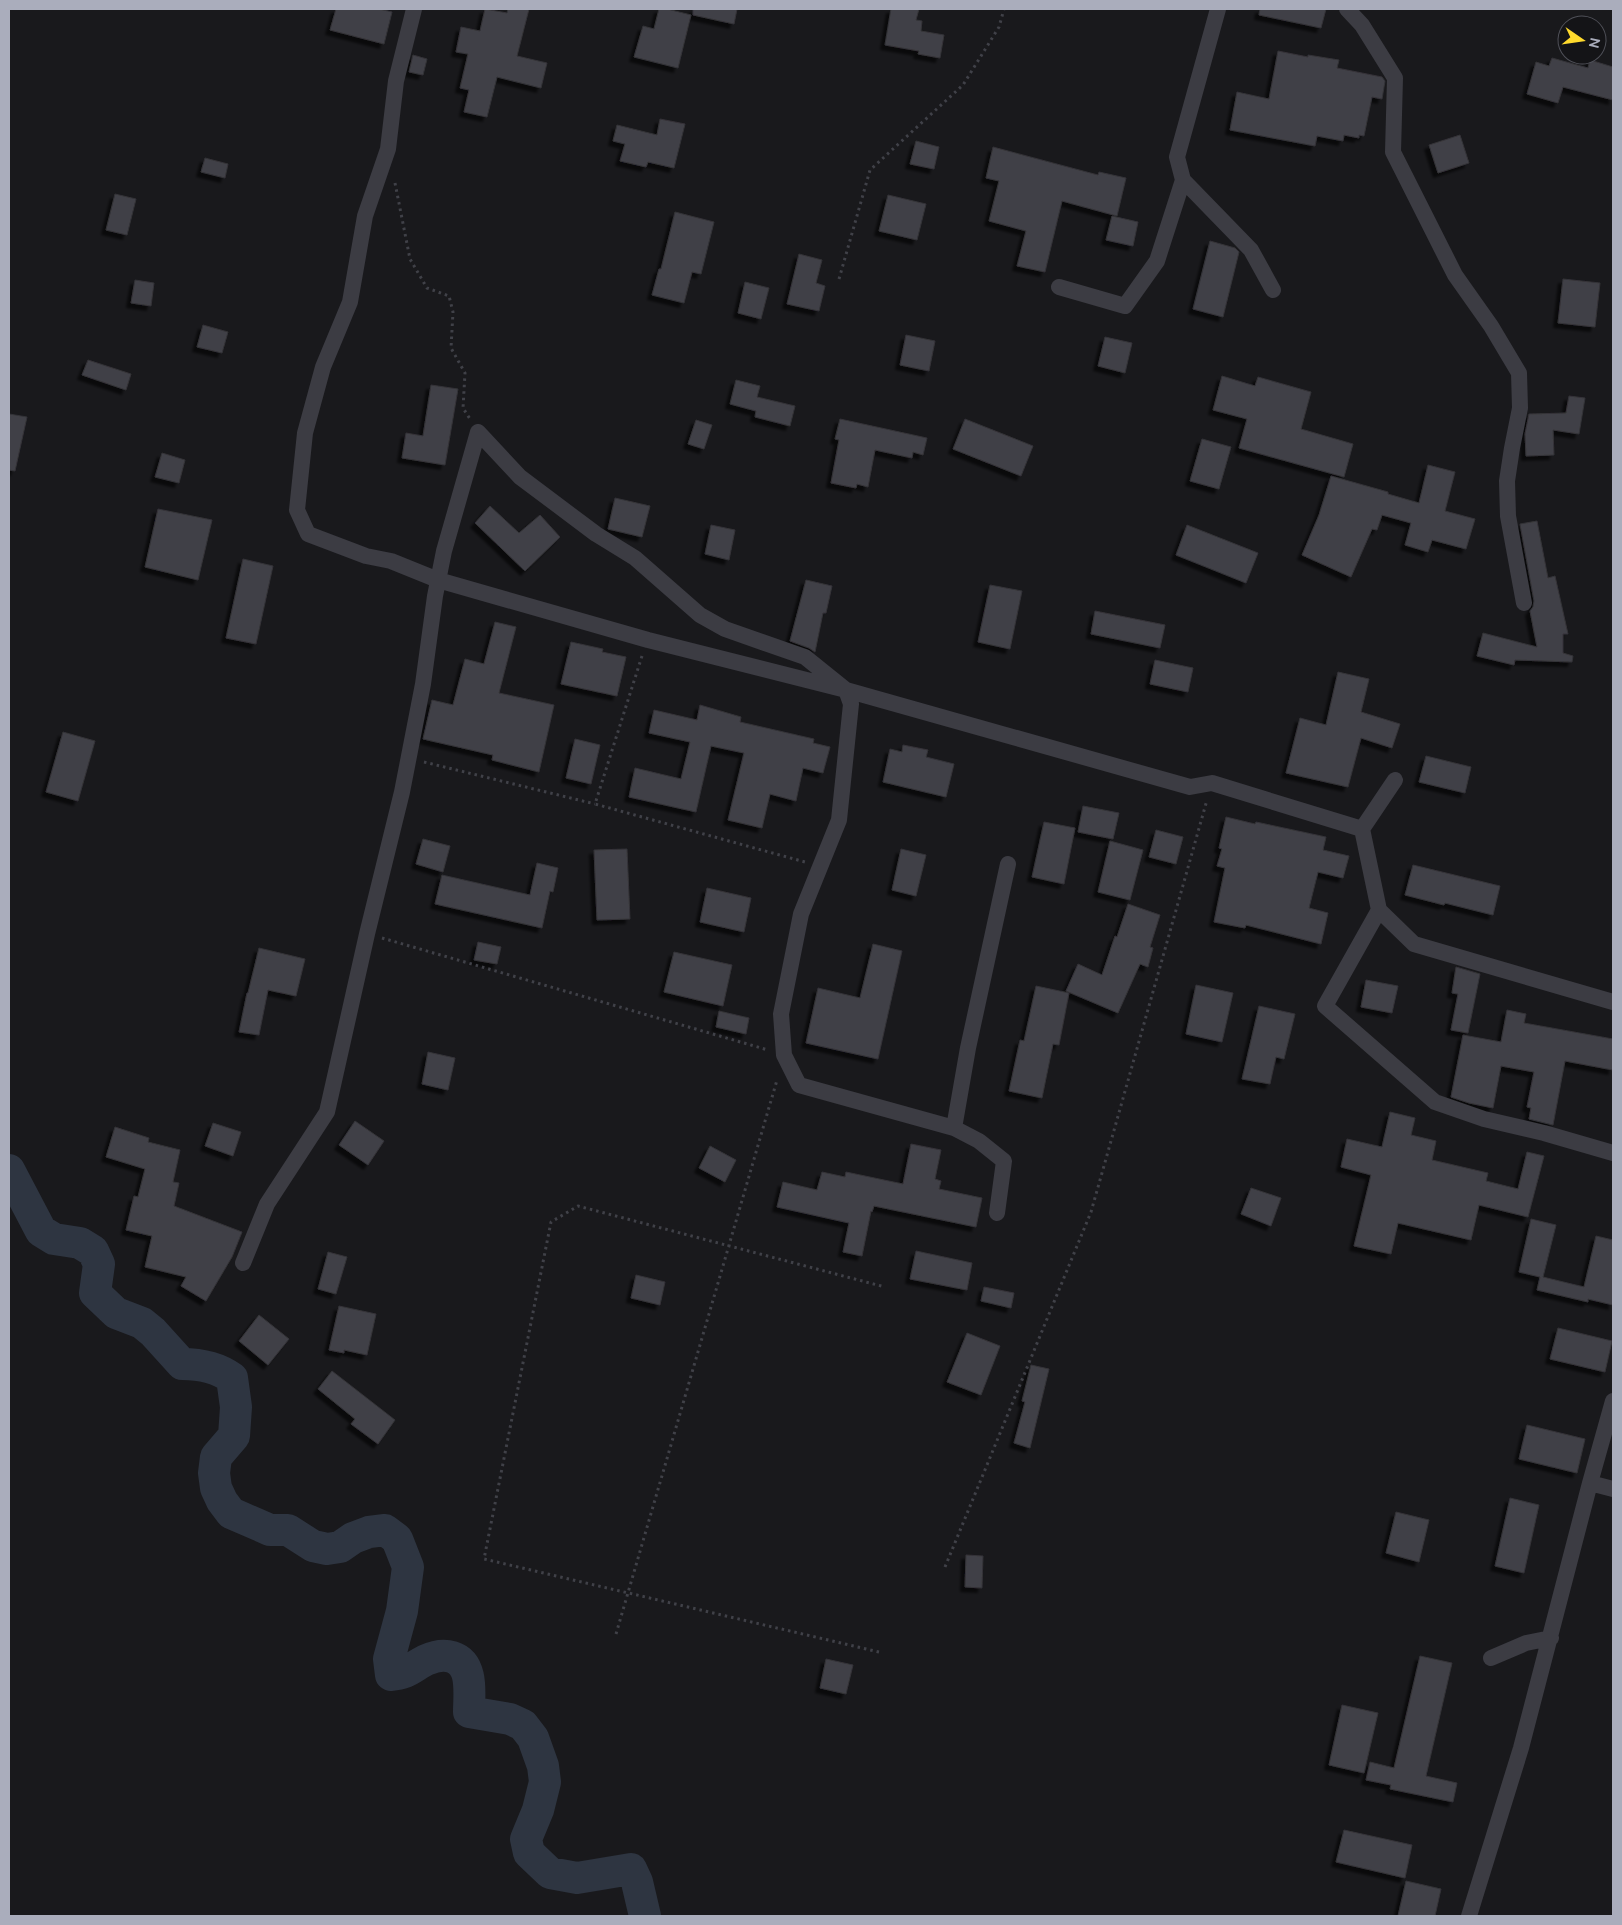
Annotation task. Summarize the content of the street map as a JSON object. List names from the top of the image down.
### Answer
{
  "north": "right"
}
